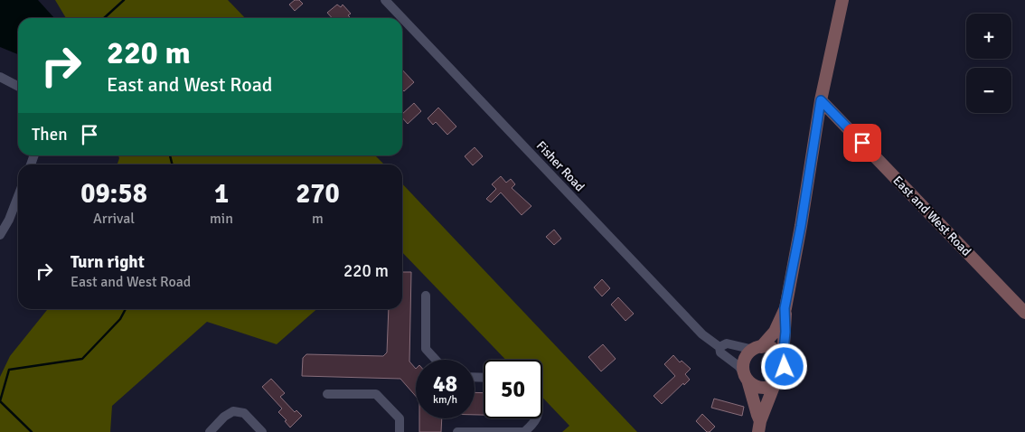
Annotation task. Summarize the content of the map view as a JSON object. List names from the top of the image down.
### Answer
{
  "streets": {
    "main road": ["East and West Road"],
    "street": ["Fisher Road"]
  },
  "page": {
    "map_buttons": ["+", "−"],
    "turn": ["220 m", "East and West Road"],
    "then": "Then",
    "eta": [
      "09:58",
      "Arrival",
      "1",
      "min",
      "270",
      "m"
    ],
    "list": [
      {
        "name": "Turn right",
        "note": "East and West Road",
        "value": "220 m"
      }
    ],
    "speed": "48 km/h",
    "limit": "50"
  }
}
